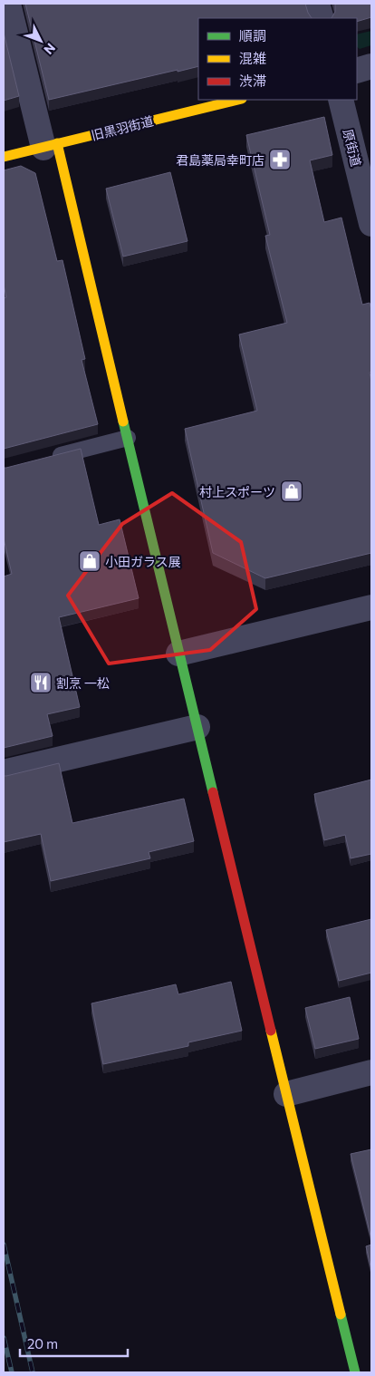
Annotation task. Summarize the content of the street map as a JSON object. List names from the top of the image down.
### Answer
{
  "streets": {
    "street": ["旧黒羽街道", "原街道"]
  },
  "places": {
    "pharmacy": ["君島薬局幸町店"],
    "shop": ["村上スポーツ", "小田ガラス展"],
    "restaurant": ["割烹 一松"]
  },
  "legend": ["順調", "混雑", "渋滞"],
  "scale_bar": "20 m",
  "north": "bottom right"
}
